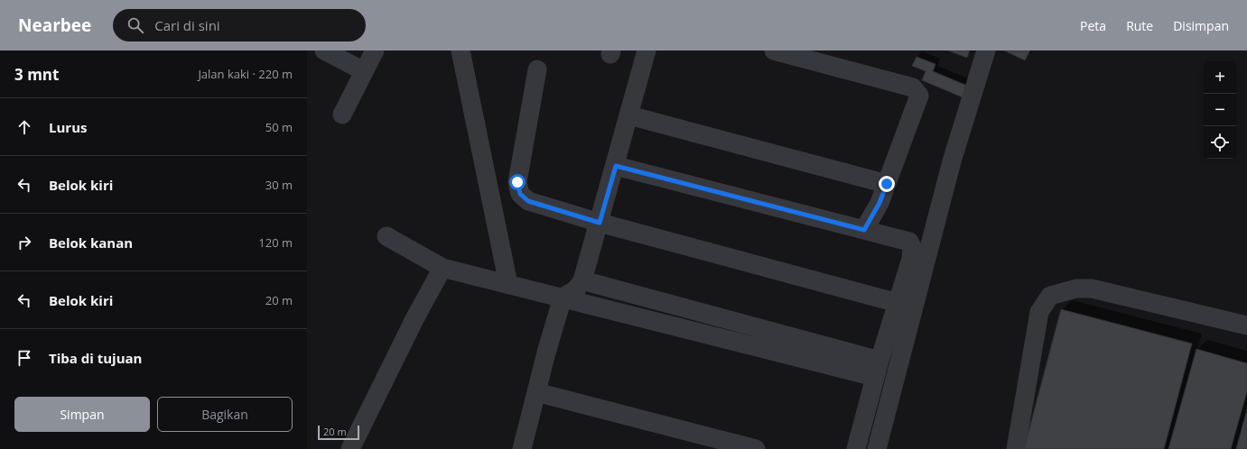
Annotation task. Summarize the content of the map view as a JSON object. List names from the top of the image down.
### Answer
{
  "scale_bar": "20 m",
  "page": {
    "header": "Nearbee",
    "search": "Cari di sini",
    "nav": ["Peta", "Rute", "Disimpan"],
    "heading": ["3 mnt", "Jalan kaki · 220 m"],
    "map_buttons": ["+", "−"],
    "list": [
      ["Lurus", "50 m"],
      ["Belok kiri", "30 m"],
      ["Belok kanan", "120 m"],
      ["Belok kiri", "20 m"],
      "Tiba di tujuan"
    ],
    "buttons": ["Simpan", "Bagikan"],
    "scale": "20 m"
  }
}
